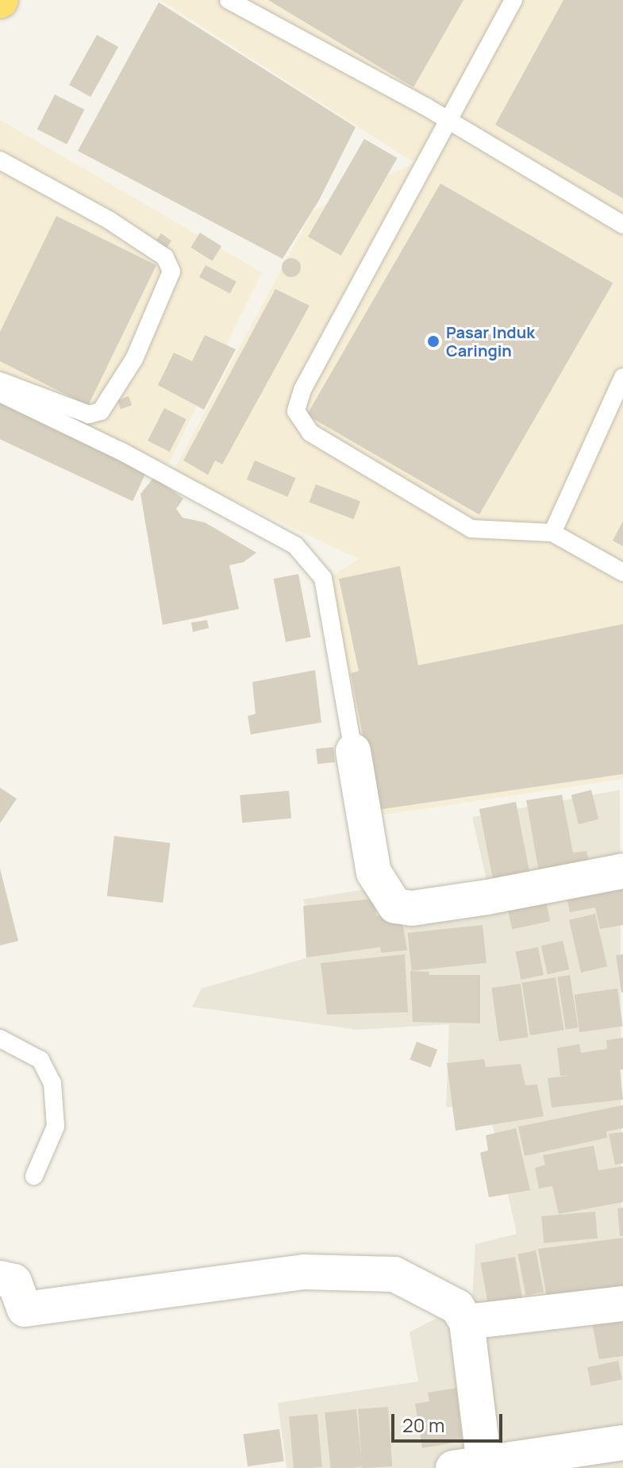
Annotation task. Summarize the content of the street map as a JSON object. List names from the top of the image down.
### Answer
{
  "places": ["Pasar Induk Caringin"],
  "scale_bar": "20 m"
}
